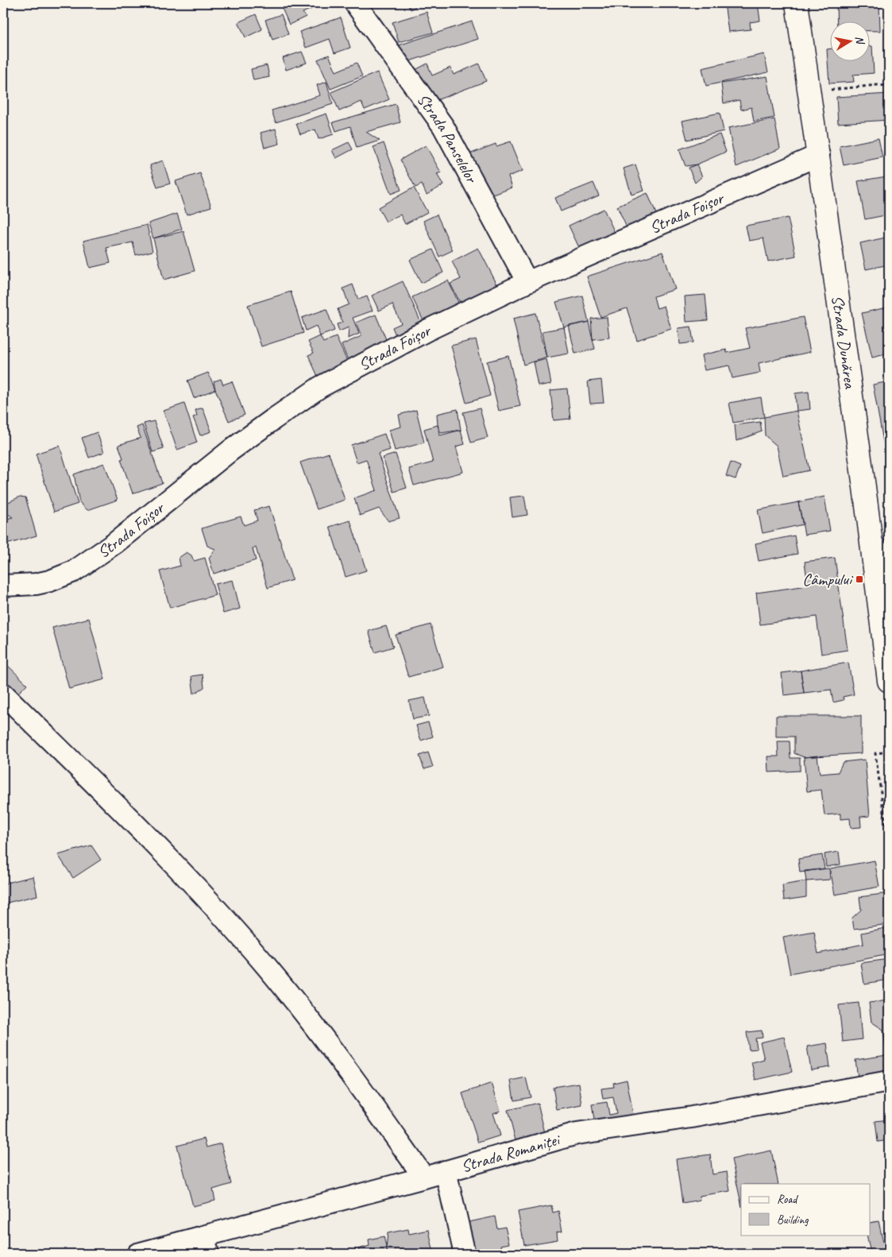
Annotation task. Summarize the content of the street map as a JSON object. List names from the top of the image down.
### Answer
{
  "streets": {
    "street": [
      "Strada Panselelor",
      "Strada Foișor",
      "Strada Dunărea",
      "Strada Romaniței"
    ]
  },
  "crossings": [
    ["Strada Panselelor", "Strada Foișor"],
    ["Strada Foișor", "Strada Dunărea"]
  ],
  "places": {
    "transit": ["Câmpului"]
  },
  "legend": ["Road", "Building"],
  "north": "right"
}
